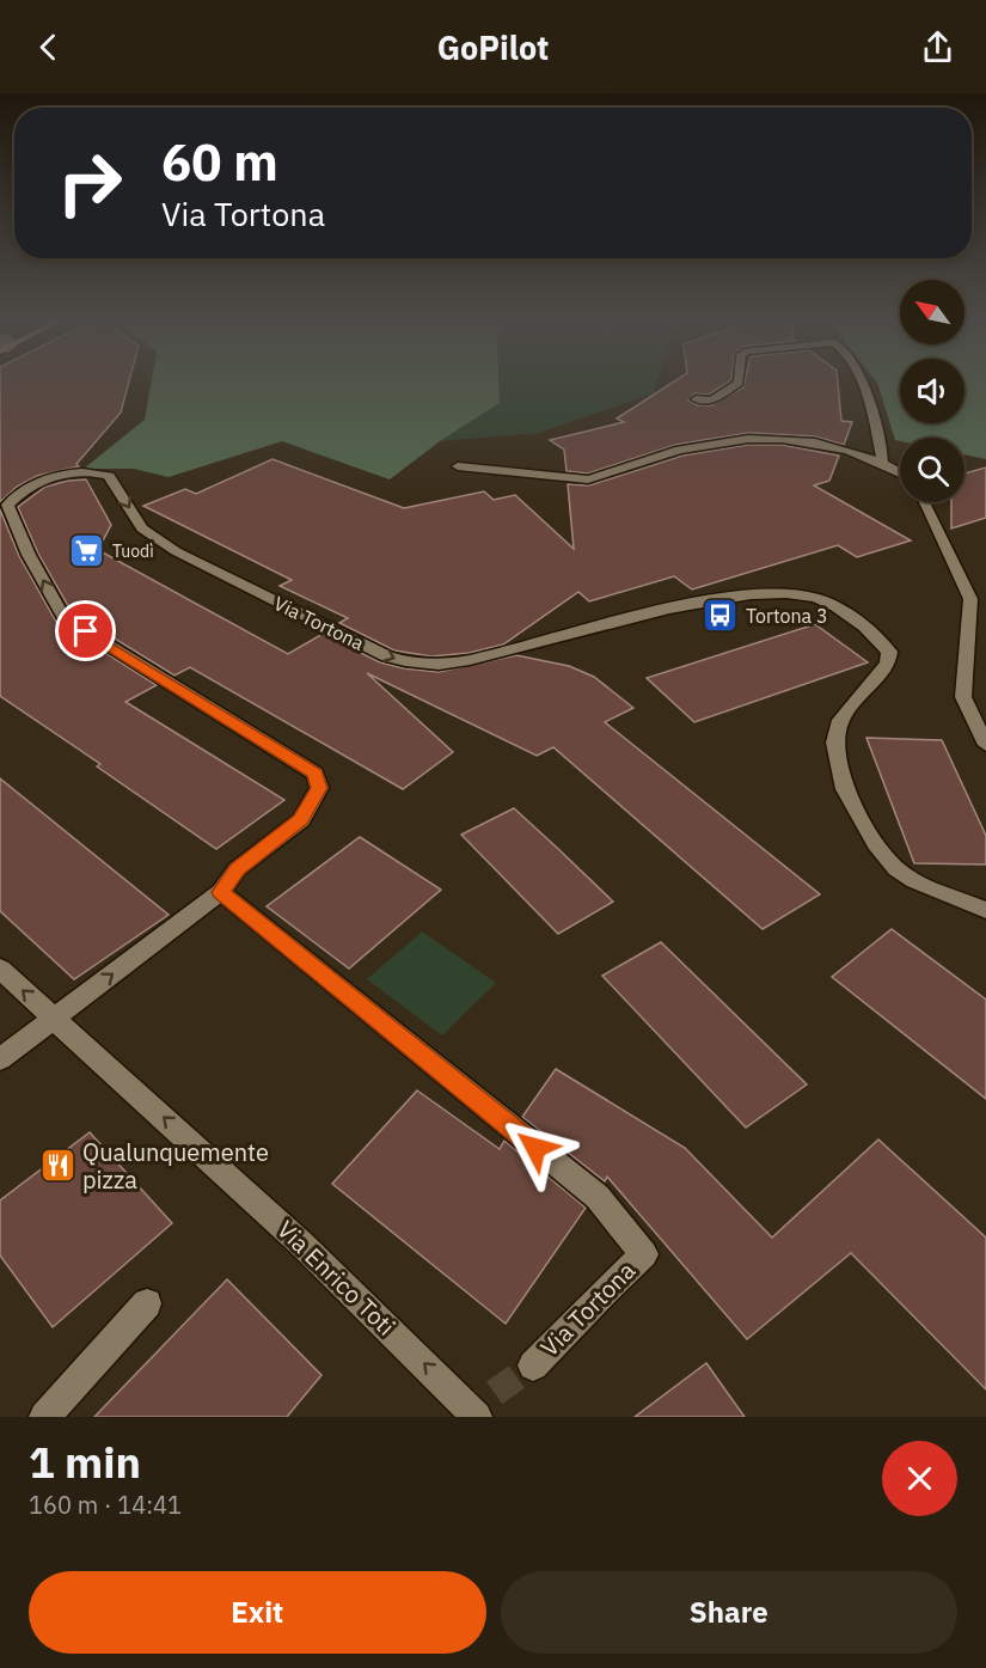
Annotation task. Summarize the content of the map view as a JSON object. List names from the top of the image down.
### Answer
{
  "streets": {
    "street": ["Via Tortona", "Via Enrico Toti"]
  },
  "crossings": [
    ["Via Tortona", "Via Enrico Toti"]
  ],
  "one_way": ["Via Enrico Toti"],
  "places": {
    "supermarket": ["Tuodì"],
    "bus stop": ["Tortona 3"],
    "restaurant": ["Qualunquemente pizza"]
  },
  "north": "top left",
  "page": {
    "header": "GoPilot",
    "turn": ["60 m", "Via Tortona"],
    "heading": ["1 min", "160 m · 14:41"],
    "buttons": ["Exit", "Share"]
  }
}
